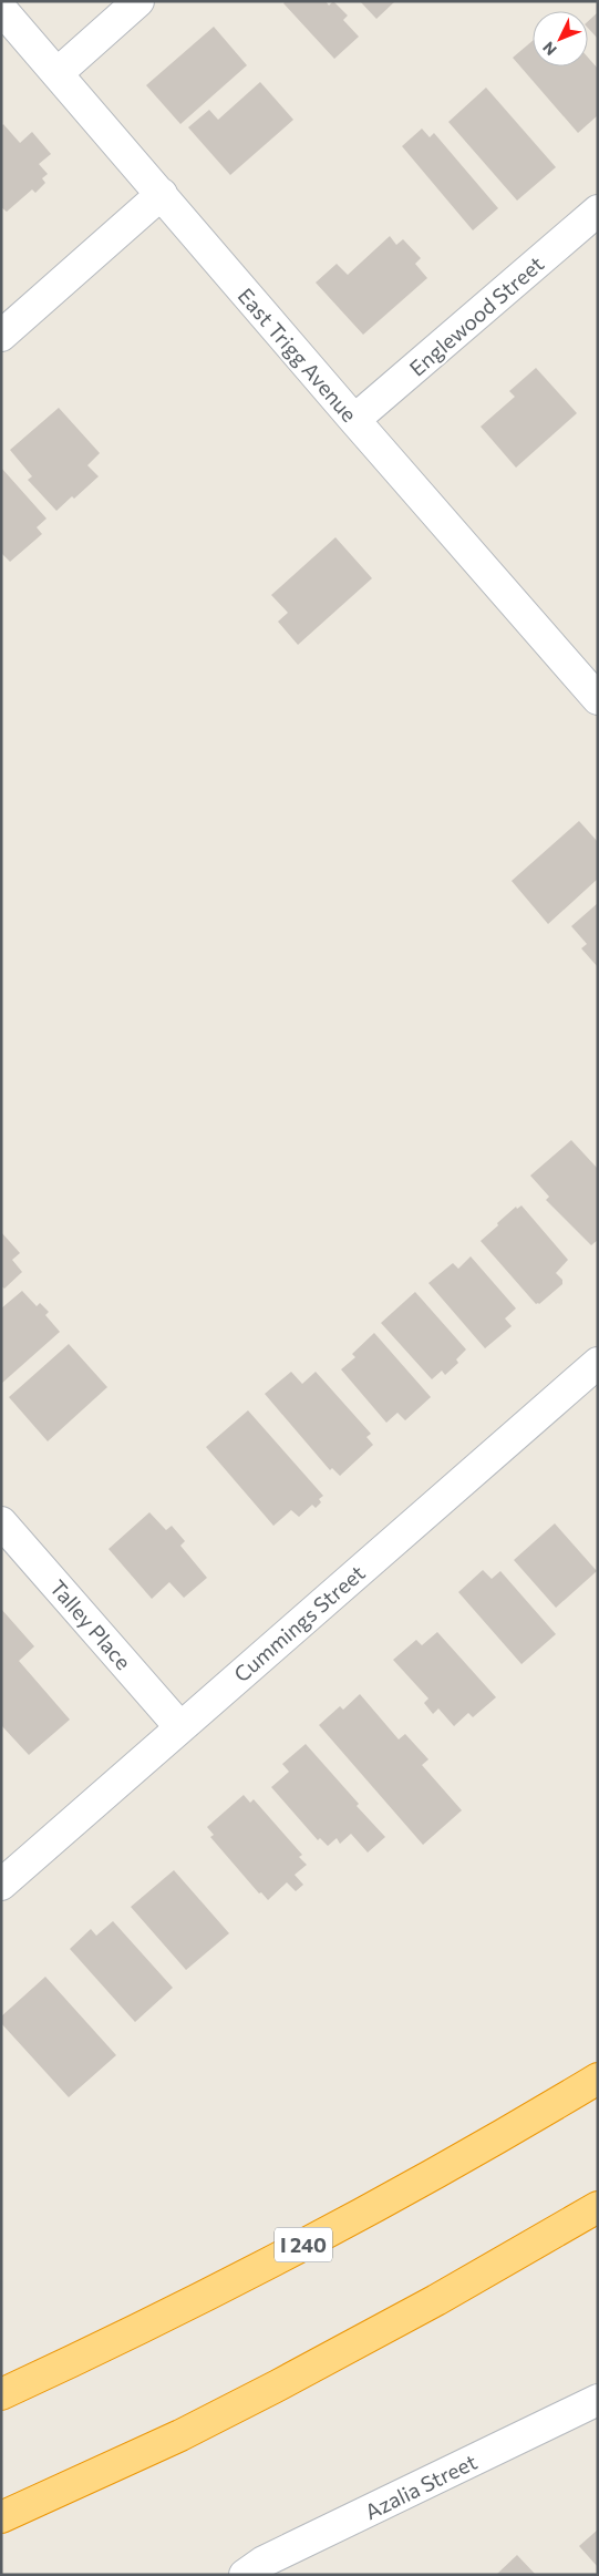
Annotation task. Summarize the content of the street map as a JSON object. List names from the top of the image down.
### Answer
{
  "streets": {
    "highway": ["I 240"],
    "street": [
      "Englewood Street",
      "East Trigg Avenue",
      "Cummings Street",
      "Talley Place",
      "Azalia Street"
    ]
  },
  "crossings": [
    ["Englewood Street", "East Trigg Avenue"],
    ["Cummings Street", "Talley Place"]
  ],
  "north": "bottom left"
}
